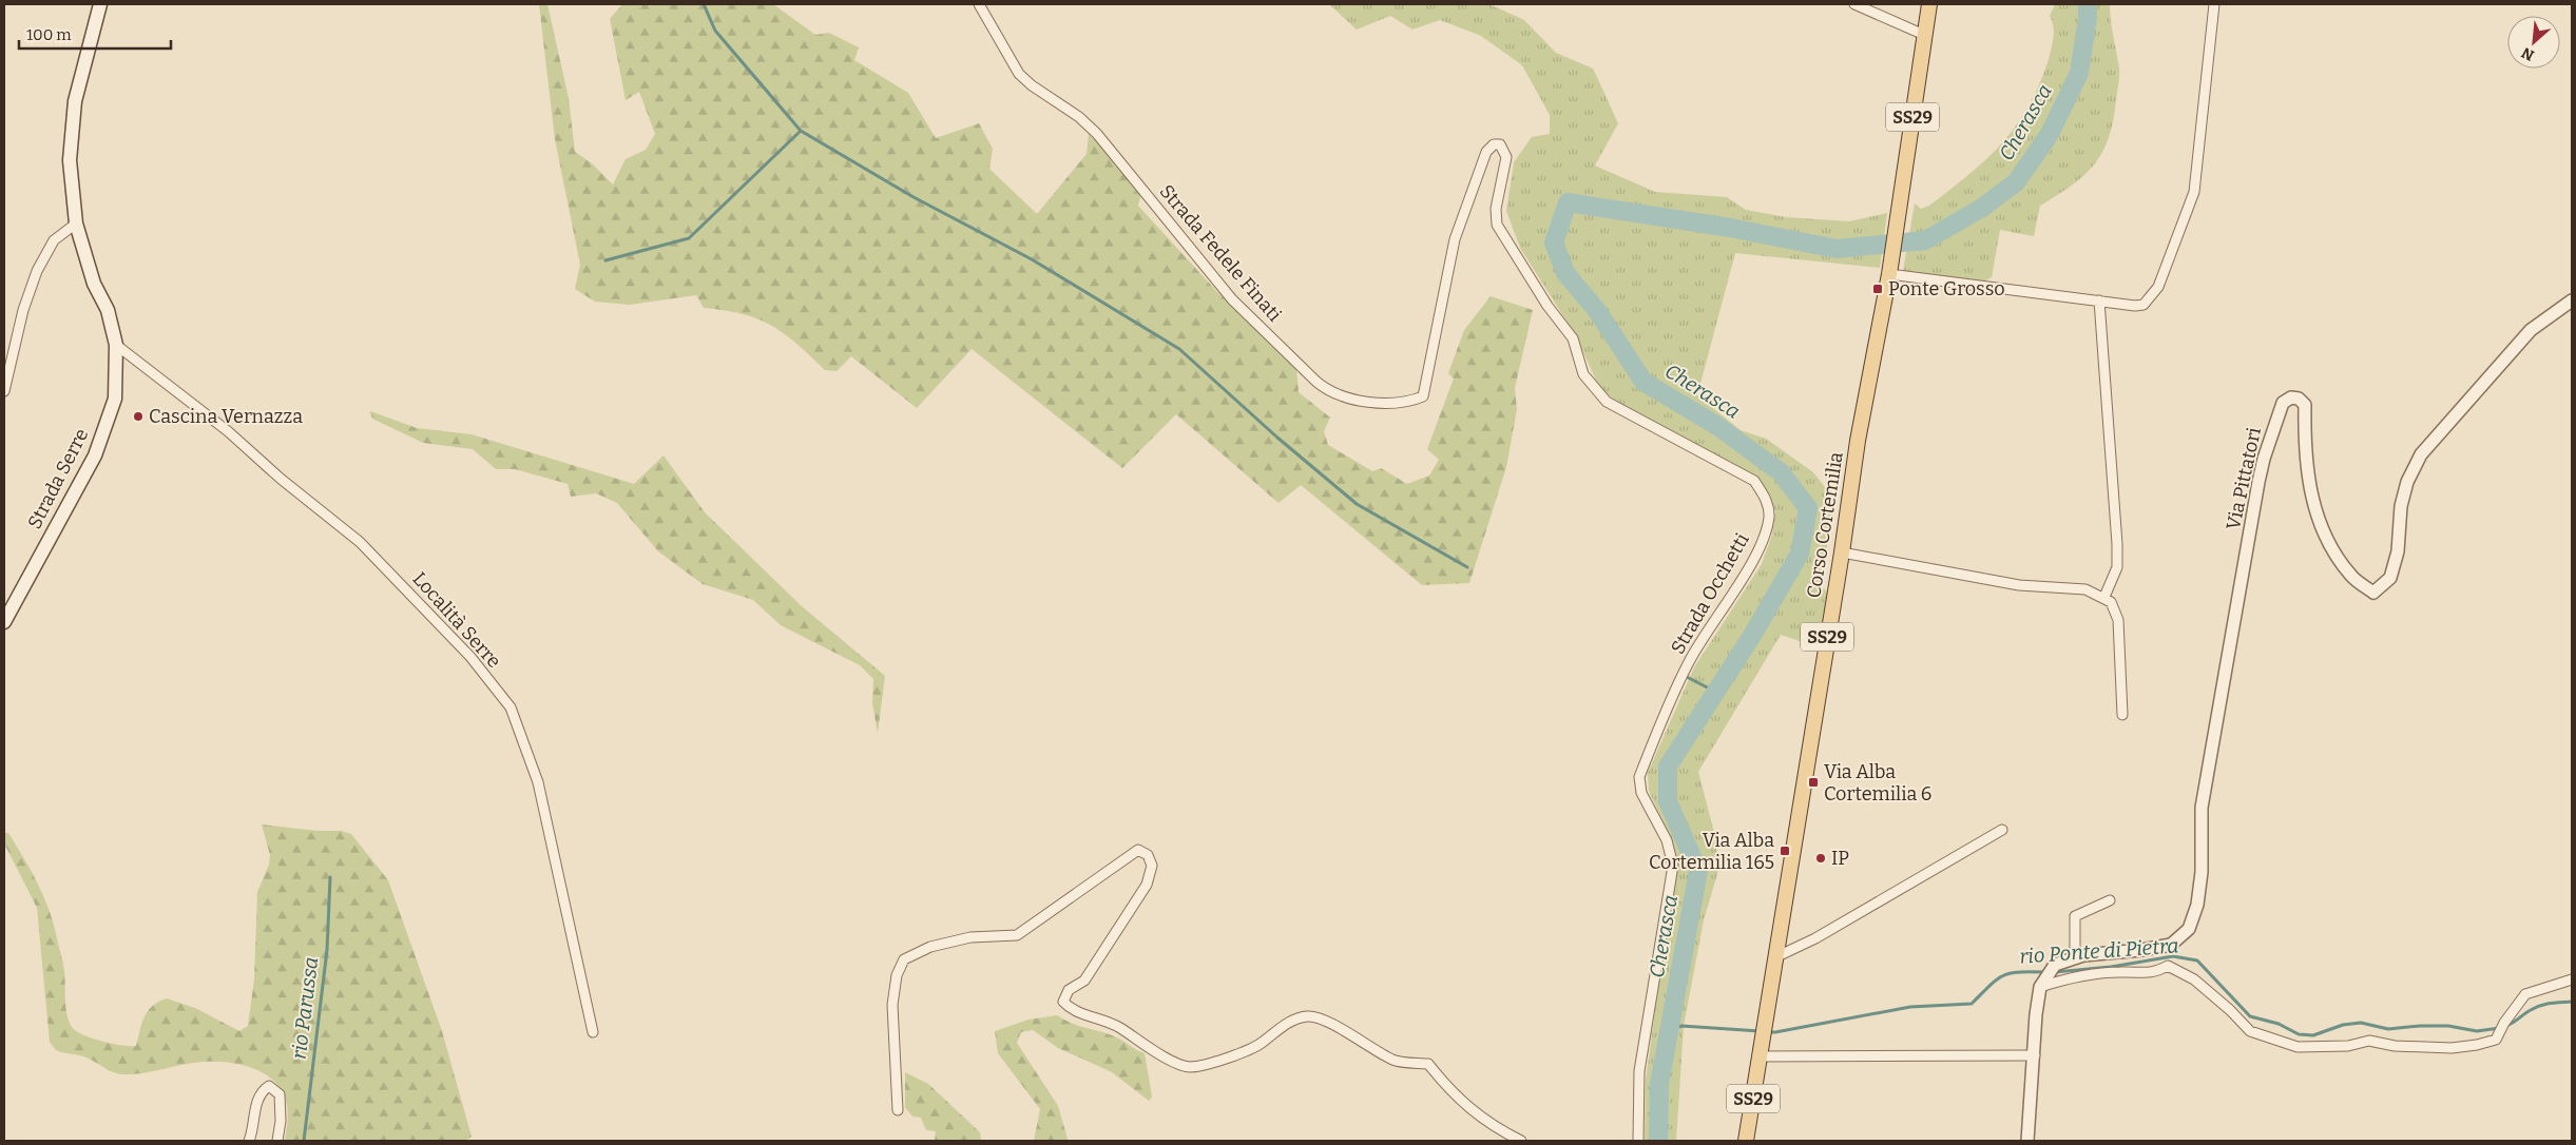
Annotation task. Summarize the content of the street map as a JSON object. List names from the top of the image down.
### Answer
{
  "streets": {
    "main road": ["SS29", "Strada Serre", "Corso Cortemilia"],
    "street": [
      "Strada Fedele Finati",
      "Via Pittatori",
      "Strada Occhetti",
      "Località Serre"
    ]
  },
  "crossings": [
    ["SS29", "Corso Cortemilia"],
    ["Strada Fedele Finati", "Strada Occhetti"],
    ["Strada Serre", "Località Serre"]
  ],
  "water": ["Cherasca", "rio Ponte di Pietra", "rio Parussa"],
  "places": {
    "transit": ["Ponte Grosso", "Via Alba Cortemilia 6", "Via Alba Cortemilia 165"],
    "other": ["Cascina Vernazza", "IP"]
  },
  "scale_bar": "100 m",
  "north": "bottom left"
}
